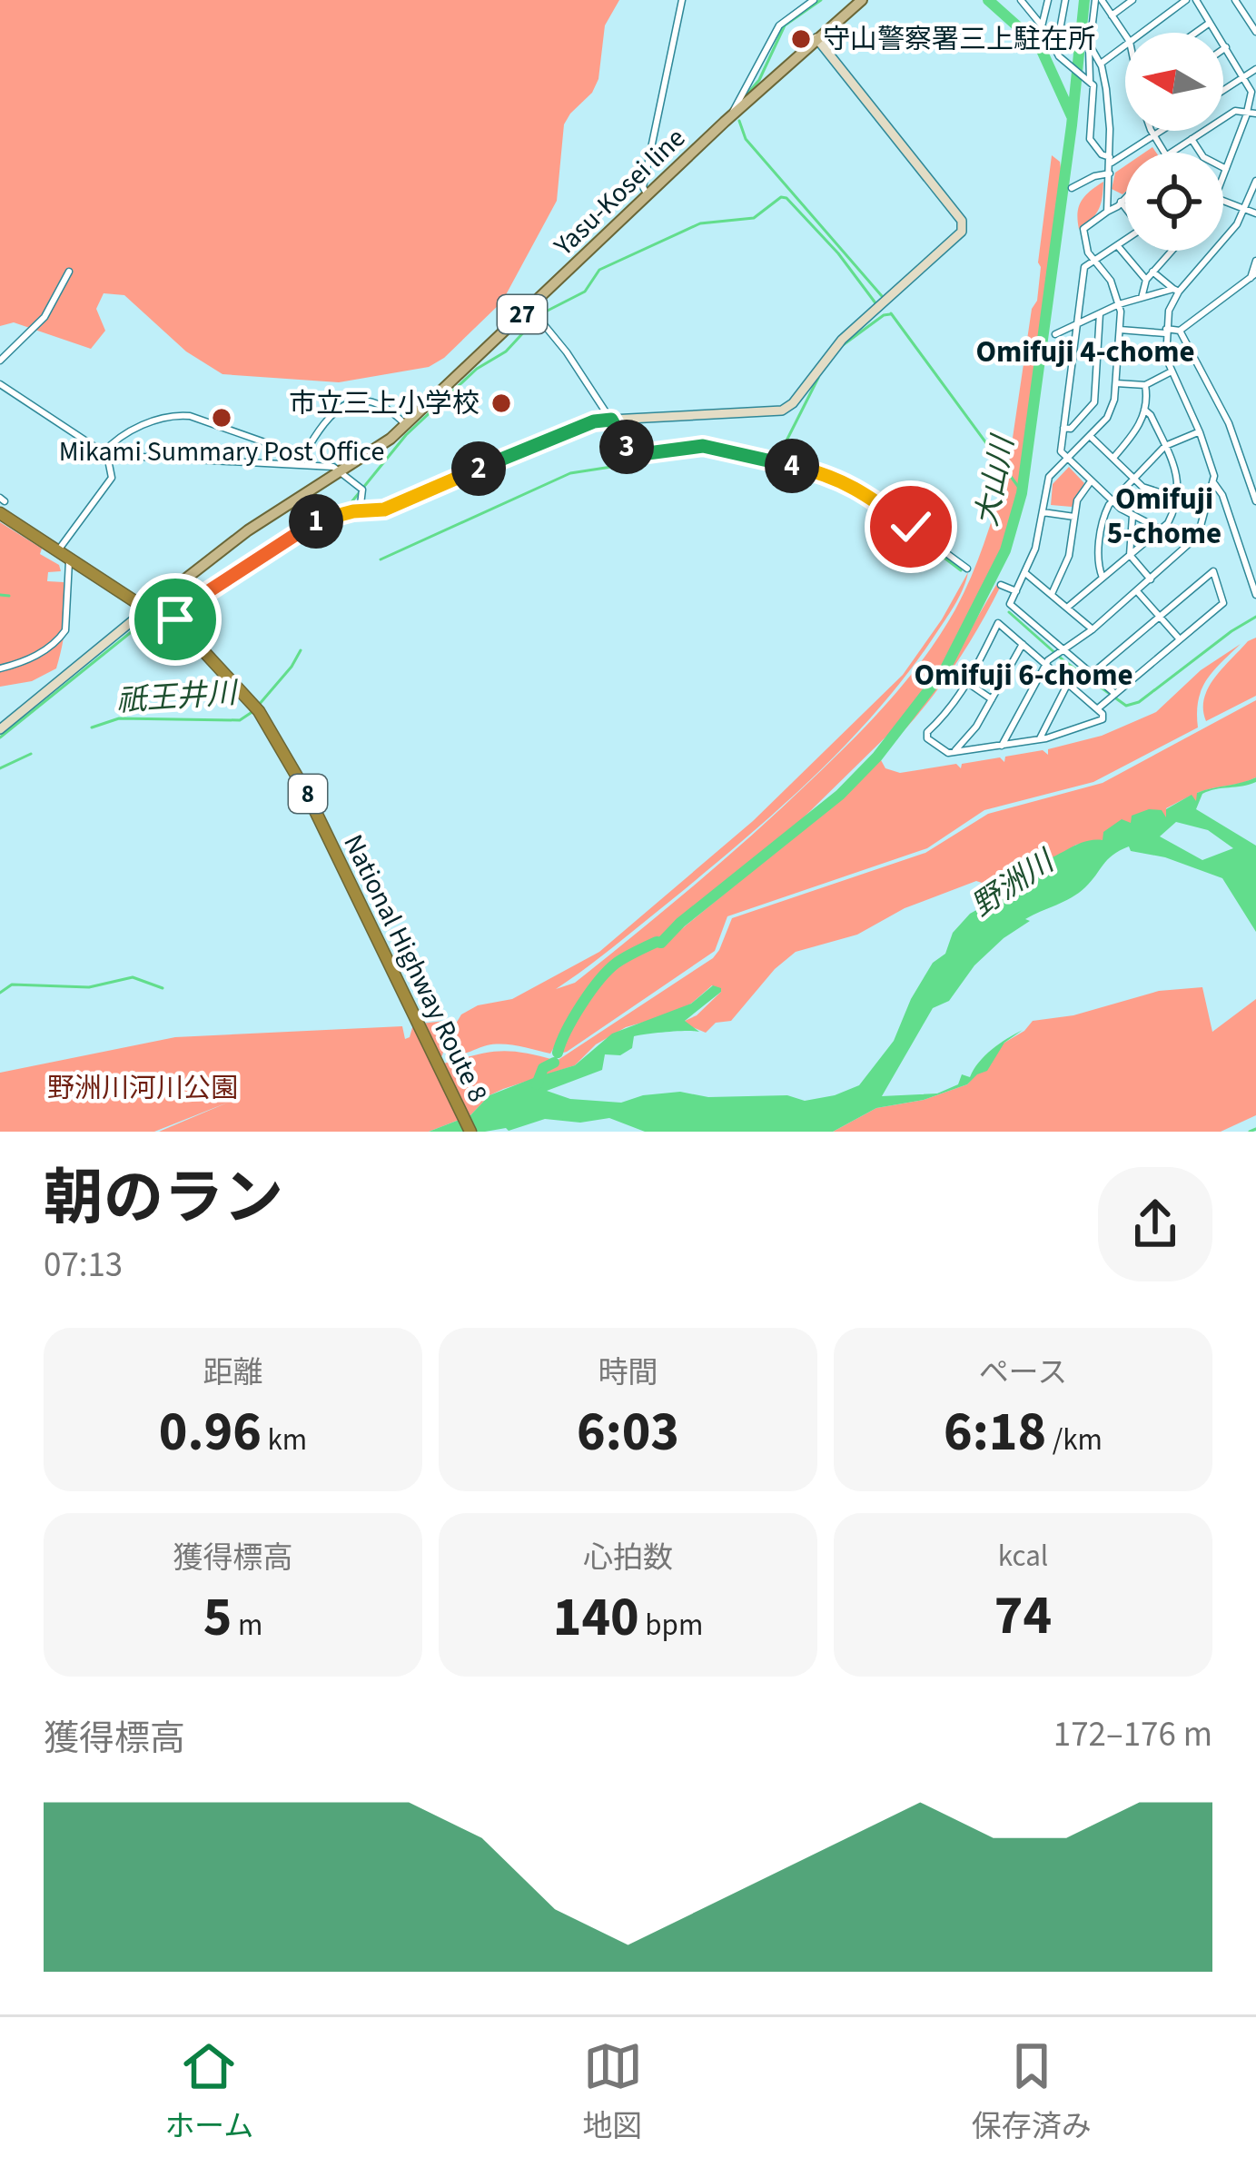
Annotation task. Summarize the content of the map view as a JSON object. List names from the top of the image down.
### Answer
{
  "streets": {
    "highway": ["8", "National Highway Route 8"],
    "main road": ["Yasu-Kosei line", "27"]
  },
  "crossings": [
    ["Yasu-Kosei line", "National Highway Route 8"]
  ],
  "districts": ["Omifuji 4-chome", "Omifuji 5-chome", "Omifuji 6-chome"],
  "water": ["大山川", "祇王井川", "野洲川"],
  "parks": ["野洲川河川公園"],
  "places": ["守山警察署三上駐在所", "市立三上小学校", "Mikami Summary Post Office"],
  "north": "left",
  "page": {
    "pins": [
      "3",
      "4",
      "2",
      "1"
    ],
    "heading": ["朝のラン", "07:13"],
    "stats": [
      ["距離", "0.96 km"],
      ["時間", "6:03"],
      ["ペース", "6:18 /km"],
      ["獲得標高", "5 m"],
      ["心拍数", "140 bpm"],
      ["kcal", "74"]
    ],
    "chart": ["獲得標高", "172–176 m"],
    "tabs": ["ホーム", "地図", "保存済み"]
  }
}
